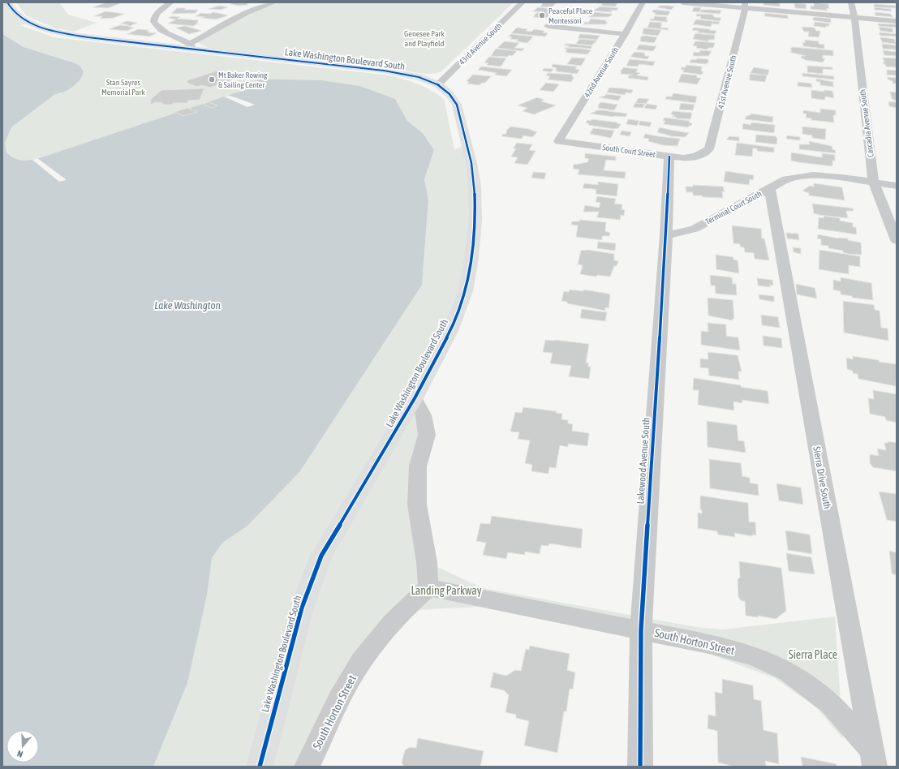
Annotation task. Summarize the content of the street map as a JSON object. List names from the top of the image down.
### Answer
{
  "streets": {
    "main road": ["Lake Washington Boulevard South"],
    "street": [
      "43rd Avenue South",
      "42nd Avenue South",
      "41st Avenue South",
      "Cascadia Avenue South",
      "South Court Street",
      "Terminal Court South",
      "Lakewood Avenue South",
      "Sierra Drive South",
      "South Horton Street"
    ]
  },
  "crossings": [
    ["43rd Avenue South", "Lake Washington Boulevard South"],
    ["42nd Avenue South", "South Court Street"],
    ["41st Avenue South", "South Court Street"],
    ["Cascadia Avenue South", "Terminal Court South"],
    ["South Court Street", "Lakewood Avenue South"],
    ["Terminal Court South", "Lakewood Avenue South"],
    ["Terminal Court South", "Sierra Drive South"],
    ["Lakewood Avenue South", "South Horton Street"],
    ["Sierra Drive South", "South Horton Street"]
  ],
  "water": ["Lake Washington"],
  "parks": [
    "Genesee Park and Playfield",
    "Stan Sayres Memorial Park",
    "Landing Parkway",
    "Sierra Place"
  ],
  "places": ["Peaceful Place Montessori", "Mt Baker Rowing & Sailing Center"],
  "north": "bottom"
}
